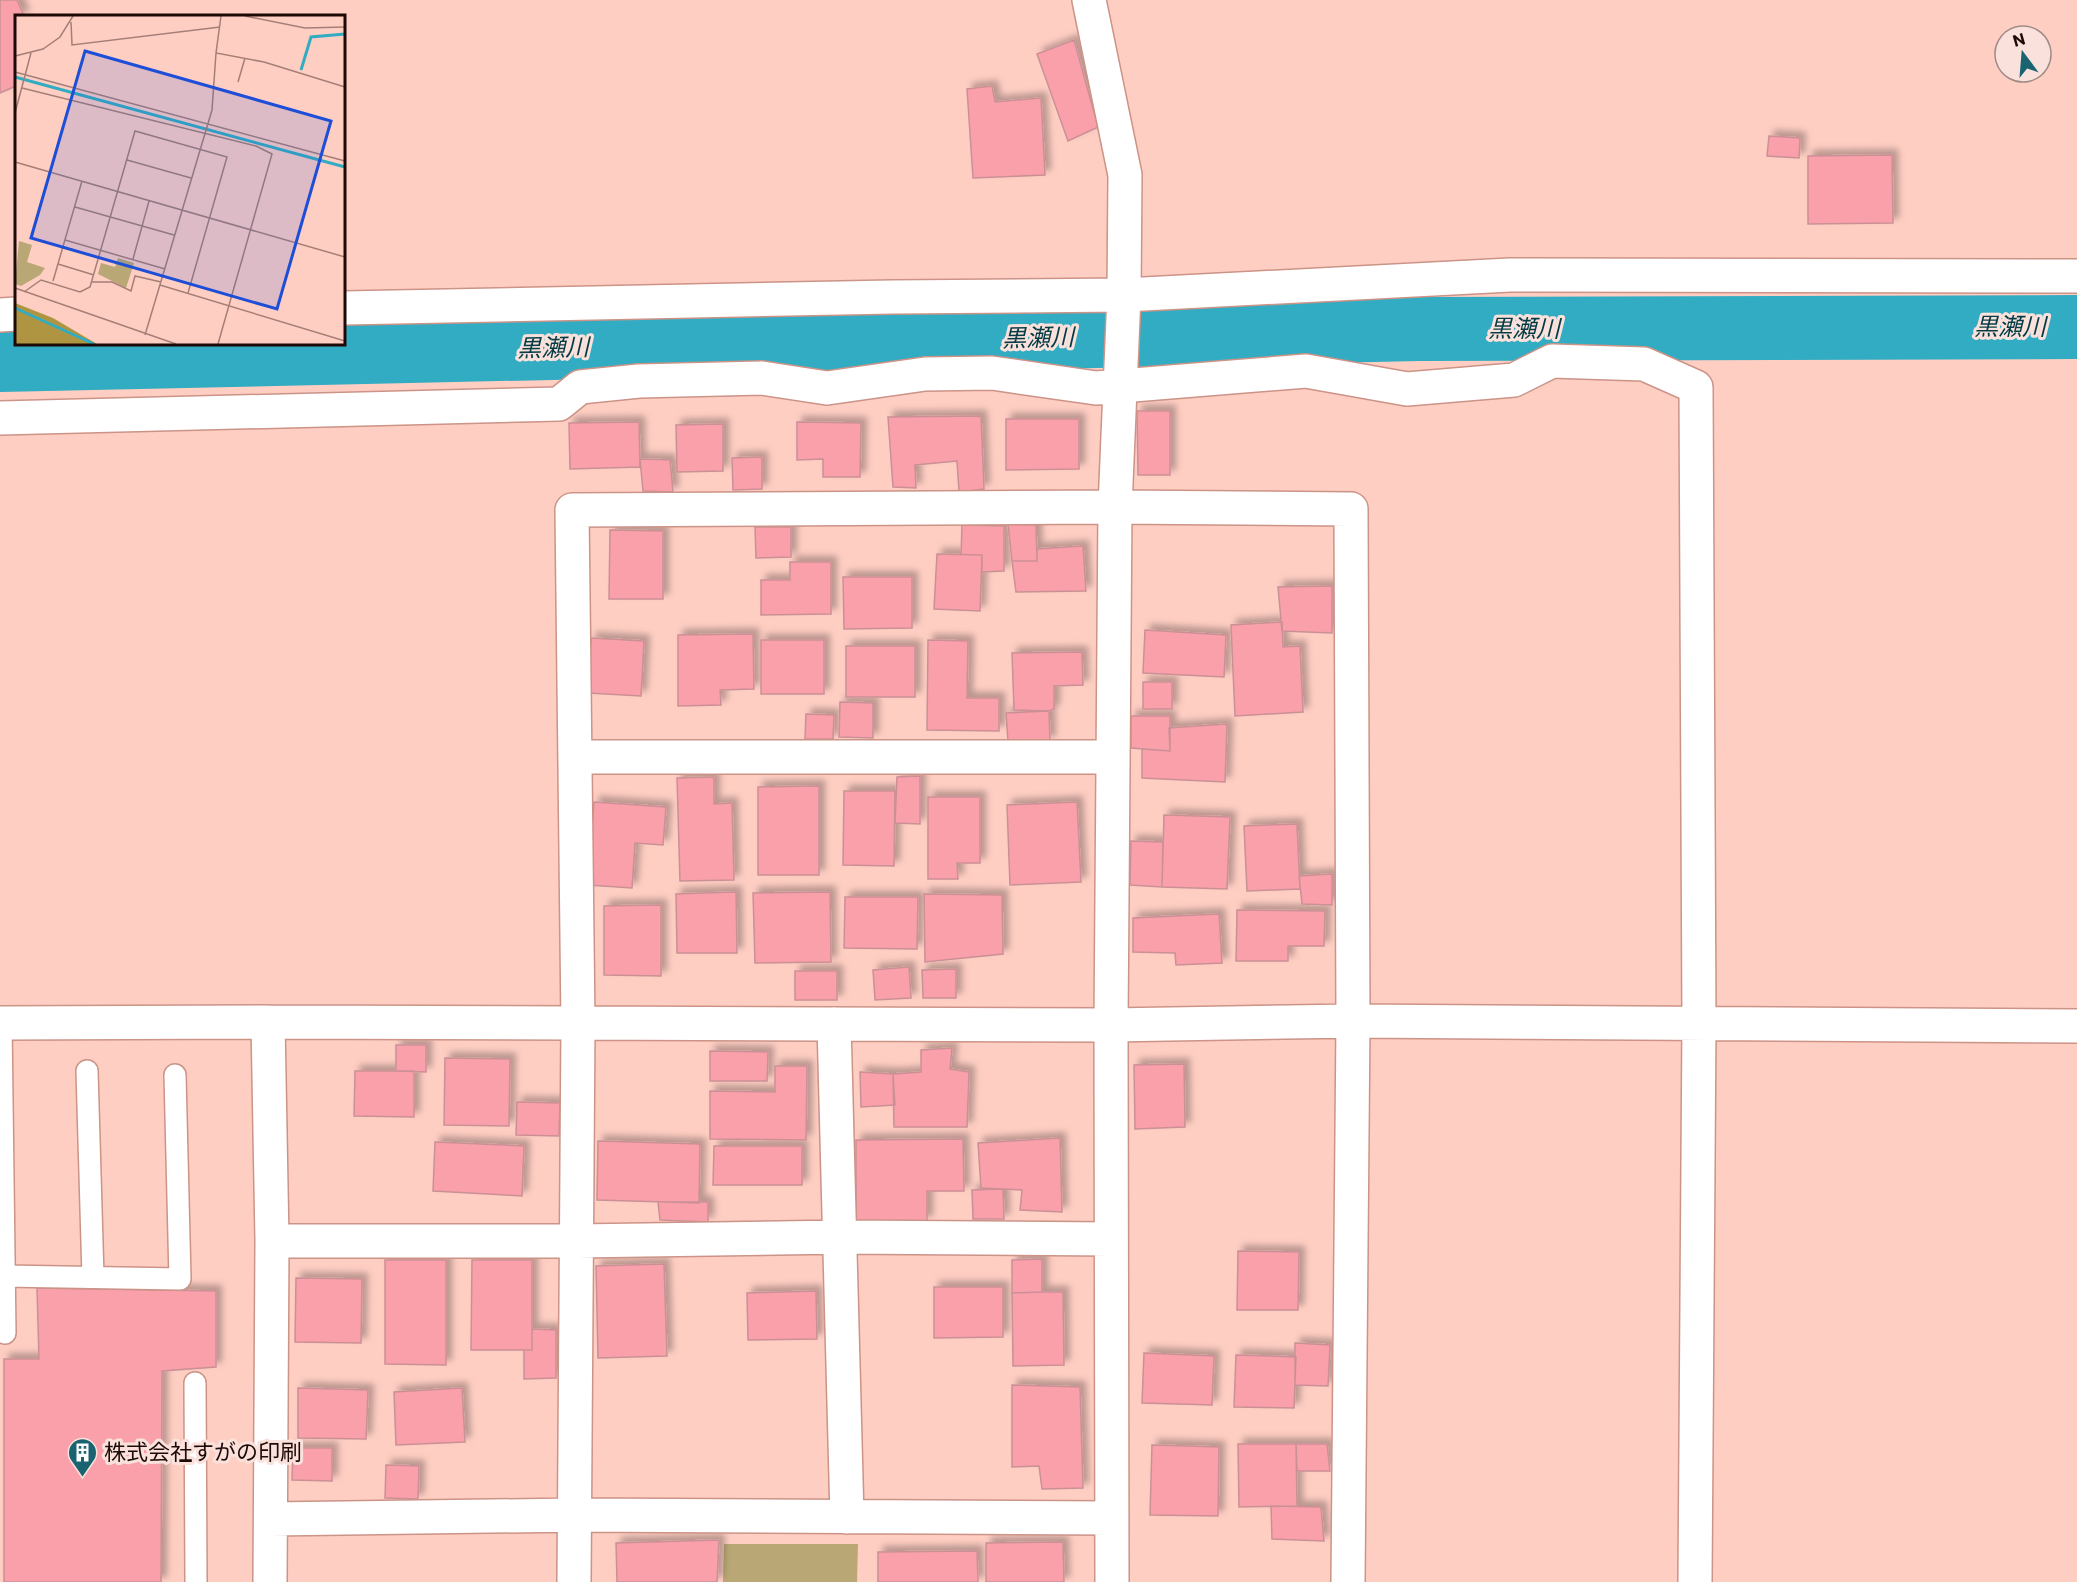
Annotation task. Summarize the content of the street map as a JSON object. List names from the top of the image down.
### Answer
{
  "water": ["黒瀬川"],
  "places": {
    "building": ["株式会社すがの印刷"]
  },
  "north": "top"
}
